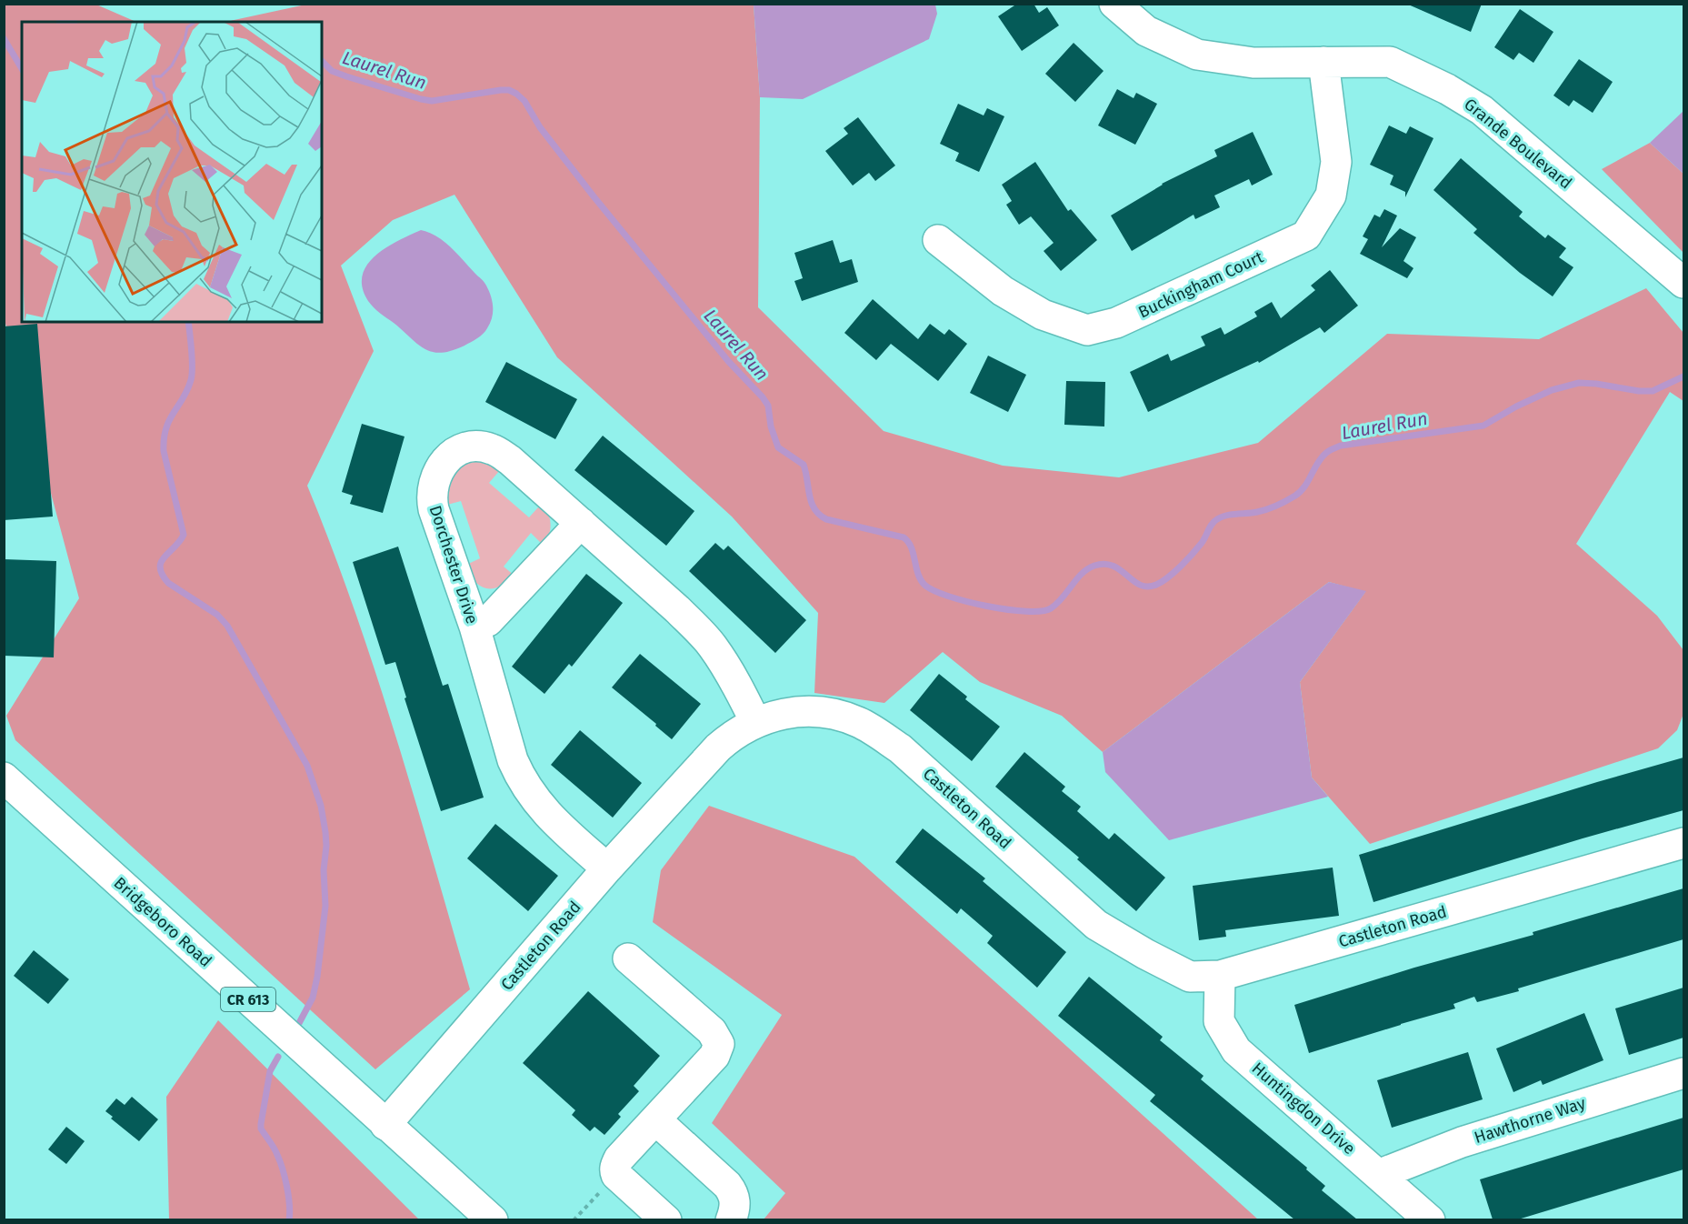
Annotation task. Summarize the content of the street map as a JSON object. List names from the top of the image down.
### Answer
{
  "streets": {
    "street": [
      "Grande Boulevard",
      "Buckingham Court",
      "Dorchester Drive",
      "Castleton Road",
      "Bridgeboro Road",
      "CR 613",
      "Huntingdon Drive",
      "Hawthorne Way"
    ]
  },
  "crossings": [
    ["Grande Boulevard", "Buckingham Court"],
    ["Dorchester Drive", "Castleton Road"],
    ["Castleton Road", "Bridgeboro Road"],
    ["Castleton Road", "Huntingdon Drive"],
    ["Huntingdon Drive", "Hawthorne Way"]
  ],
  "water": ["Laurel Run"]
}
